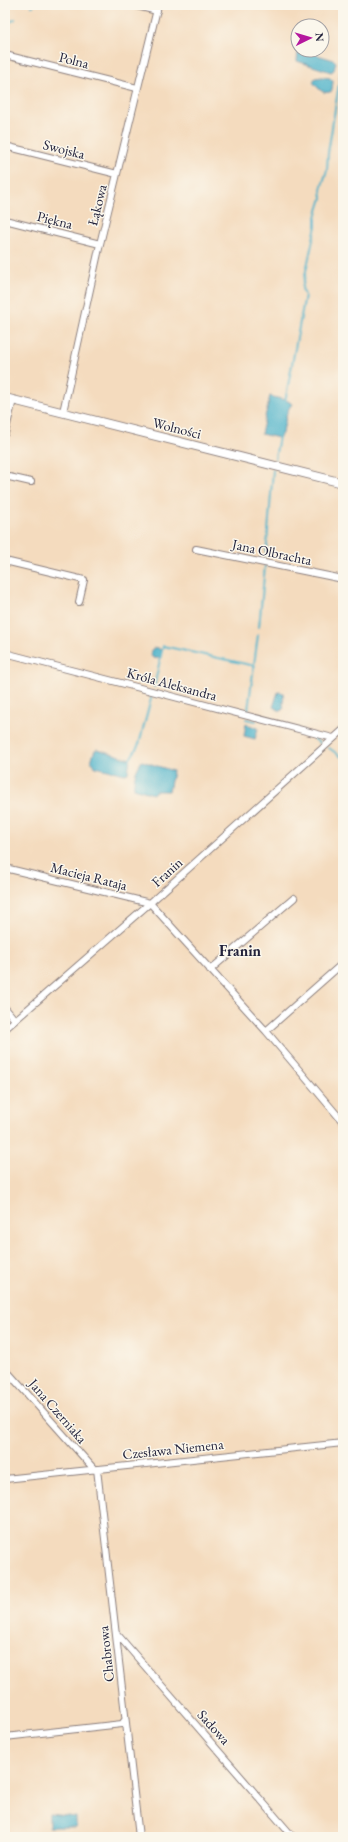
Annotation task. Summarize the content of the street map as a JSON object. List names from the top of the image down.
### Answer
{
  "streets": {
    "street": [
      "Polna",
      "Swojska",
      "Łąkowa",
      "Piękna",
      "Wolności",
      "Jana Olbrachta",
      "Króla Aleksandra",
      "Franin",
      "Macieja Rataja",
      "Jana Czerniaka",
      "Czesława Niemena",
      "Chabrowa",
      "Sadowa"
    ]
  },
  "crossings": [
    ["Polna", "Łąkowa"],
    ["Swojska", "Łąkowa"],
    ["Łąkowa", "Piękna"],
    ["Łąkowa", "Wolności"],
    ["Króla Aleksandra", "Franin"],
    ["Franin", "Macieja Rataja"],
    ["Jana Czerniaka", "Czesława Niemena"],
    ["Jana Czerniaka", "Chabrowa"],
    ["Czesława Niemena", "Chabrowa"],
    ["Chabrowa", "Sadowa"]
  ],
  "districts": ["Franin"],
  "north": "right"
}
